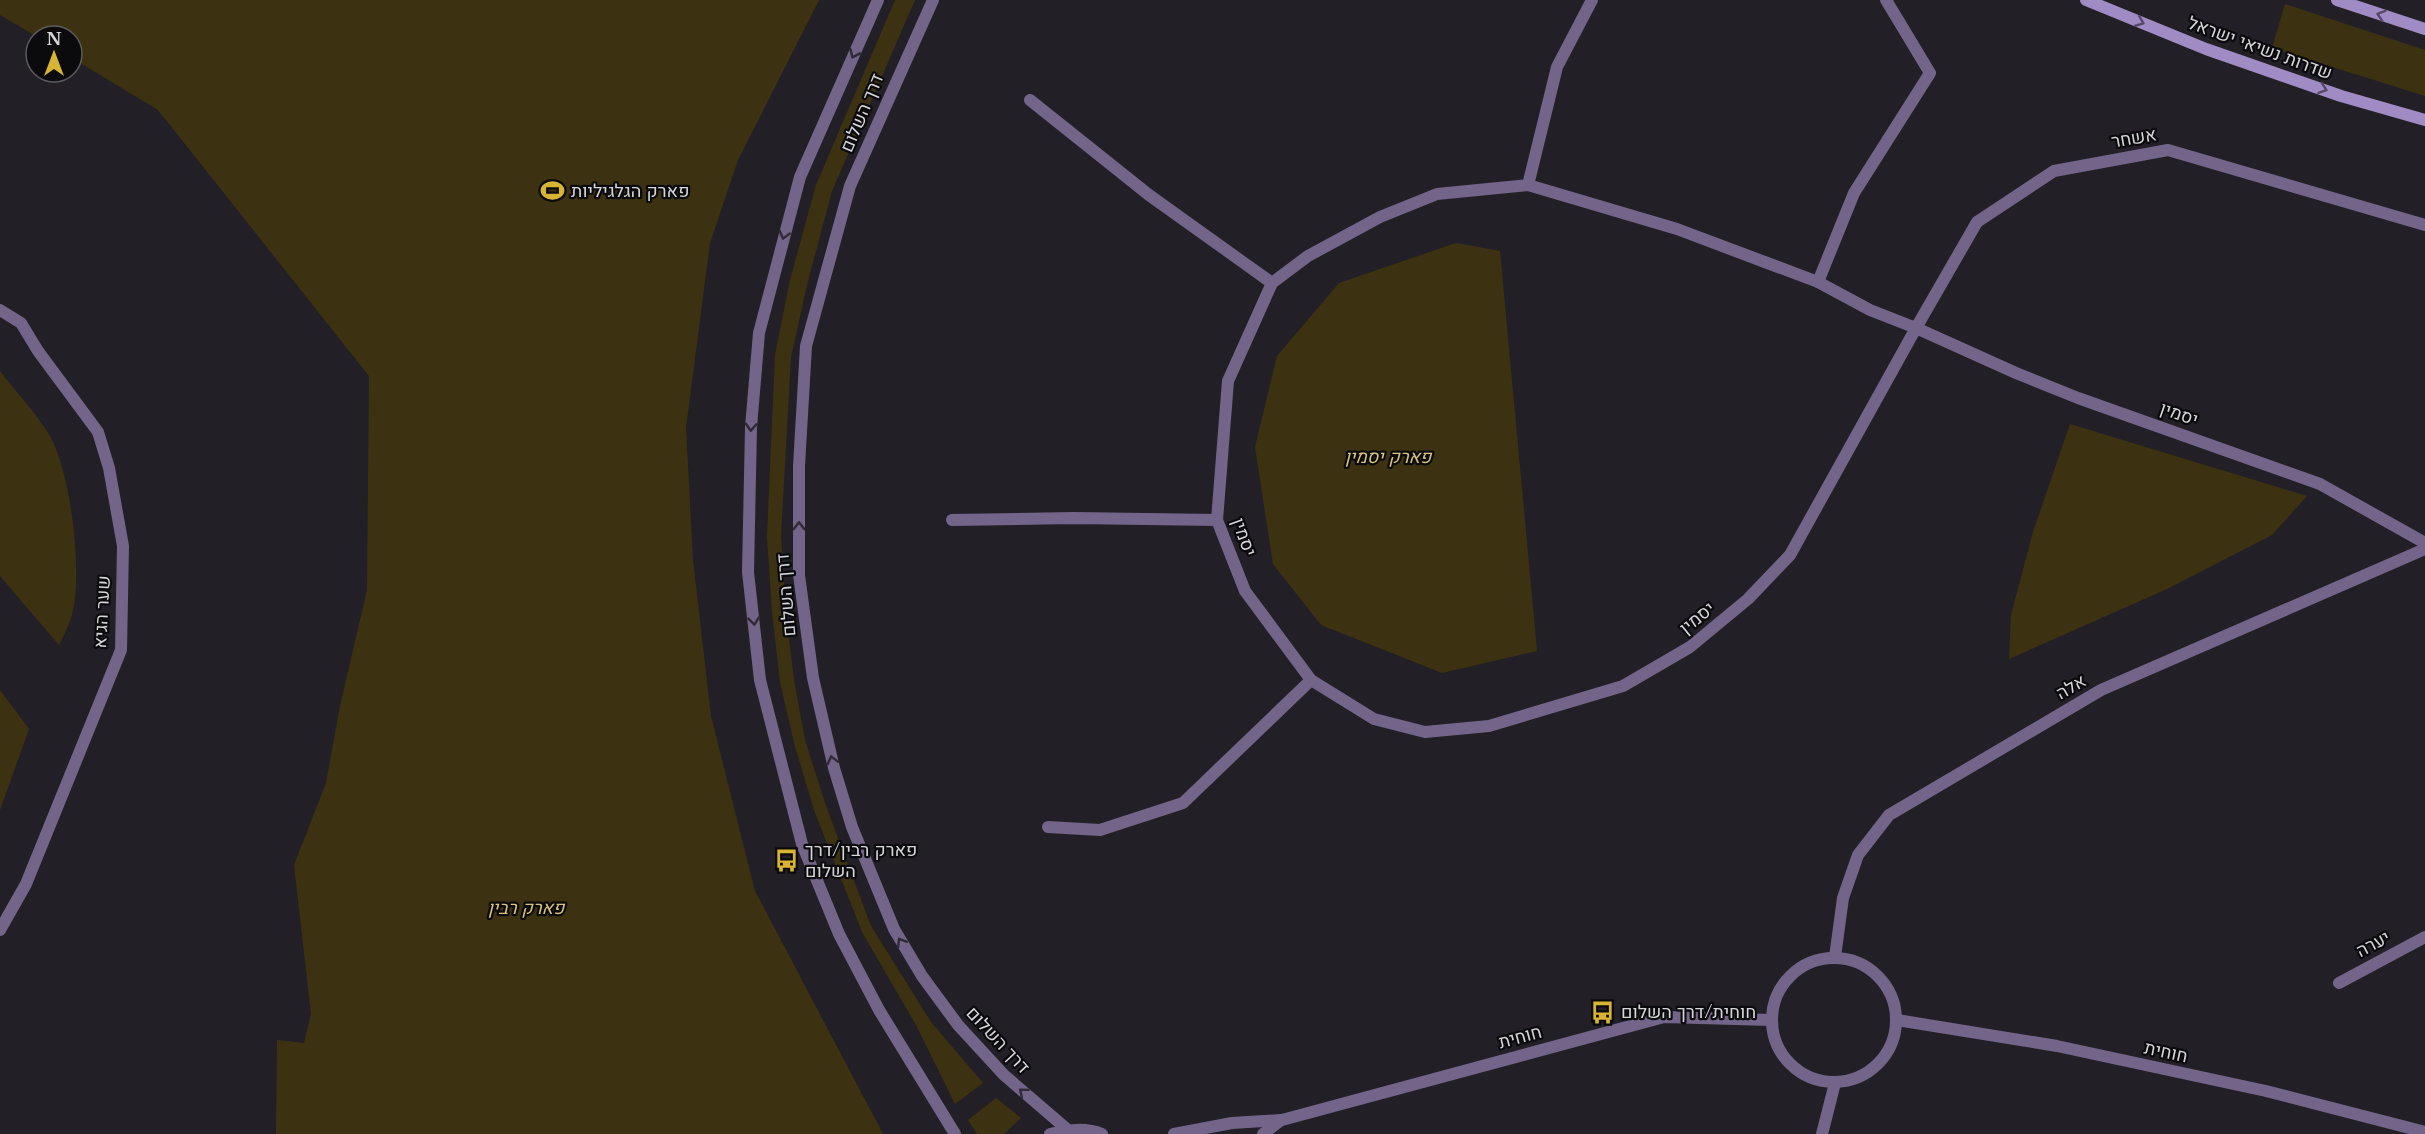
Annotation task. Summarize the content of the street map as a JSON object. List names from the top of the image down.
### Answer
{
  "streets": {
    "main road": ["שדרות נשיאי ישראל"],
    "street": [
      "דרך השלום",
      "אשחר",
      "יסמין",
      "שער הגיא",
      "אלה",
      "יערה",
      "חוחית"
    ]
  },
  "crossings": [
    ["אשחר", "יסמין"],
    ["אלה", "חוחית"]
  ],
  "one_way": ["שדרות נשיאי ישראל"],
  "parks": ["פארק יסמין", "פארק רבין"],
  "places": {
    "sports": ["פארק הגלגיליות"],
    "bus stop": ["פארק רבין/דרך השלום", "חוחית/דרך השלום"]
  },
  "north": "top"
}
